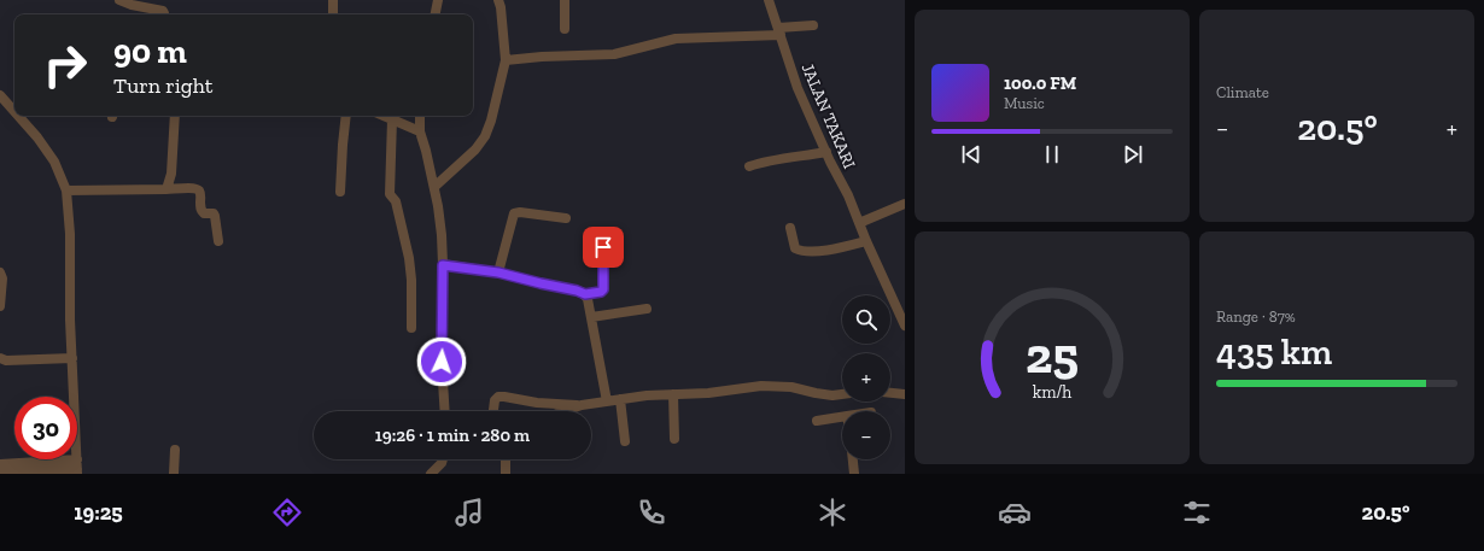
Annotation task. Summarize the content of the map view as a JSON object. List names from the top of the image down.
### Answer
{
  "streets": {
    "street": ["JALAN TAKARI"]
  },
  "page": {
    "tile": [
      "Climate",
      ["Range · 87%", "435 km"]
    ],
    "turn": ["90 m", "Turn right"],
    "song": ["100.0 FM", "Music"],
    "heat": ["−", "20.5°", "+"],
    "map_buttons": ["+", "−"],
    "limit": "30",
    "trip": "19:26 · 1 min · 280 m",
    "tabs": ["19:25", "20.5°"],
    "gauge": ["25", "km/h"]
  }
}
